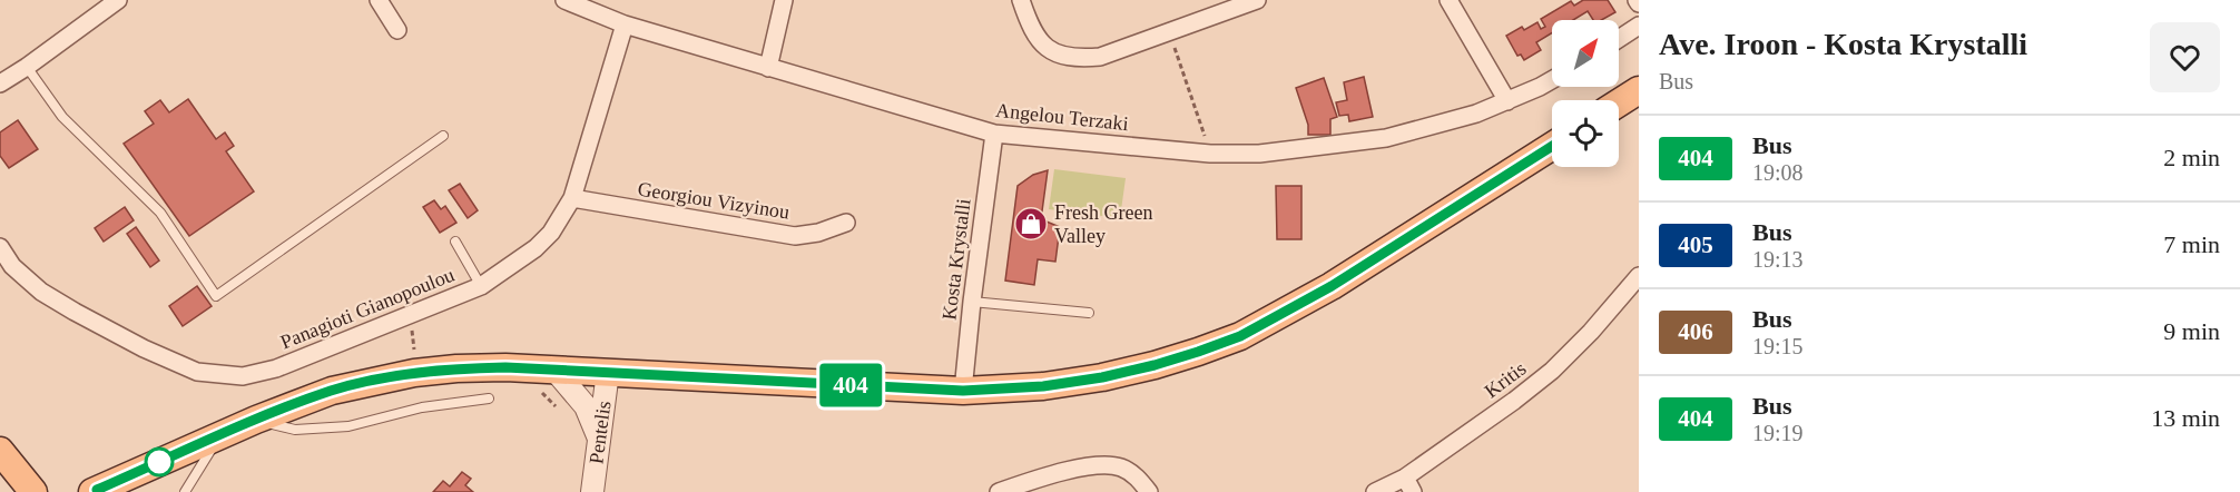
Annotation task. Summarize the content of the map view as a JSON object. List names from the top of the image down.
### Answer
{
  "streets": {
    "street": [
      "Angelou Terzaki",
      "Georgiou Vizyinou",
      "Kosta Krystalli",
      "Panagioti Gianopoulou",
      "Kritis",
      "Pentelis"
    ]
  },
  "crossings": [
    ["Angelou Terzaki", "Kosta Krystalli"],
    ["Angelou Terzaki", "Panagioti Gianopoulou"],
    ["Georgiou Vizyinou", "Panagioti Gianopoulou"]
  ],
  "places": {
    "shop": ["Fresh Green Valley"]
  },
  "lines": ["bus line 404"],
  "north": "top right",
  "page": {
    "on_map": "404",
    "heading": ["Ave. Iroon - Kosta Krystalli", "Bus"],
    "list": [
      {
        "mark": "404",
        "name": "Bus",
        "note": "19:08",
        "value": "2 min"
      },
      {
        "mark": "405",
        "name": "Bus",
        "note": "19:13",
        "value": "7 min"
      },
      {
        "mark": "406",
        "name": "Bus",
        "note": "19:15",
        "value": "9 min"
      },
      {
        "mark": "404",
        "name": "Bus",
        "note": "19:19",
        "value": "13 min"
      }
    ]
  }
}
